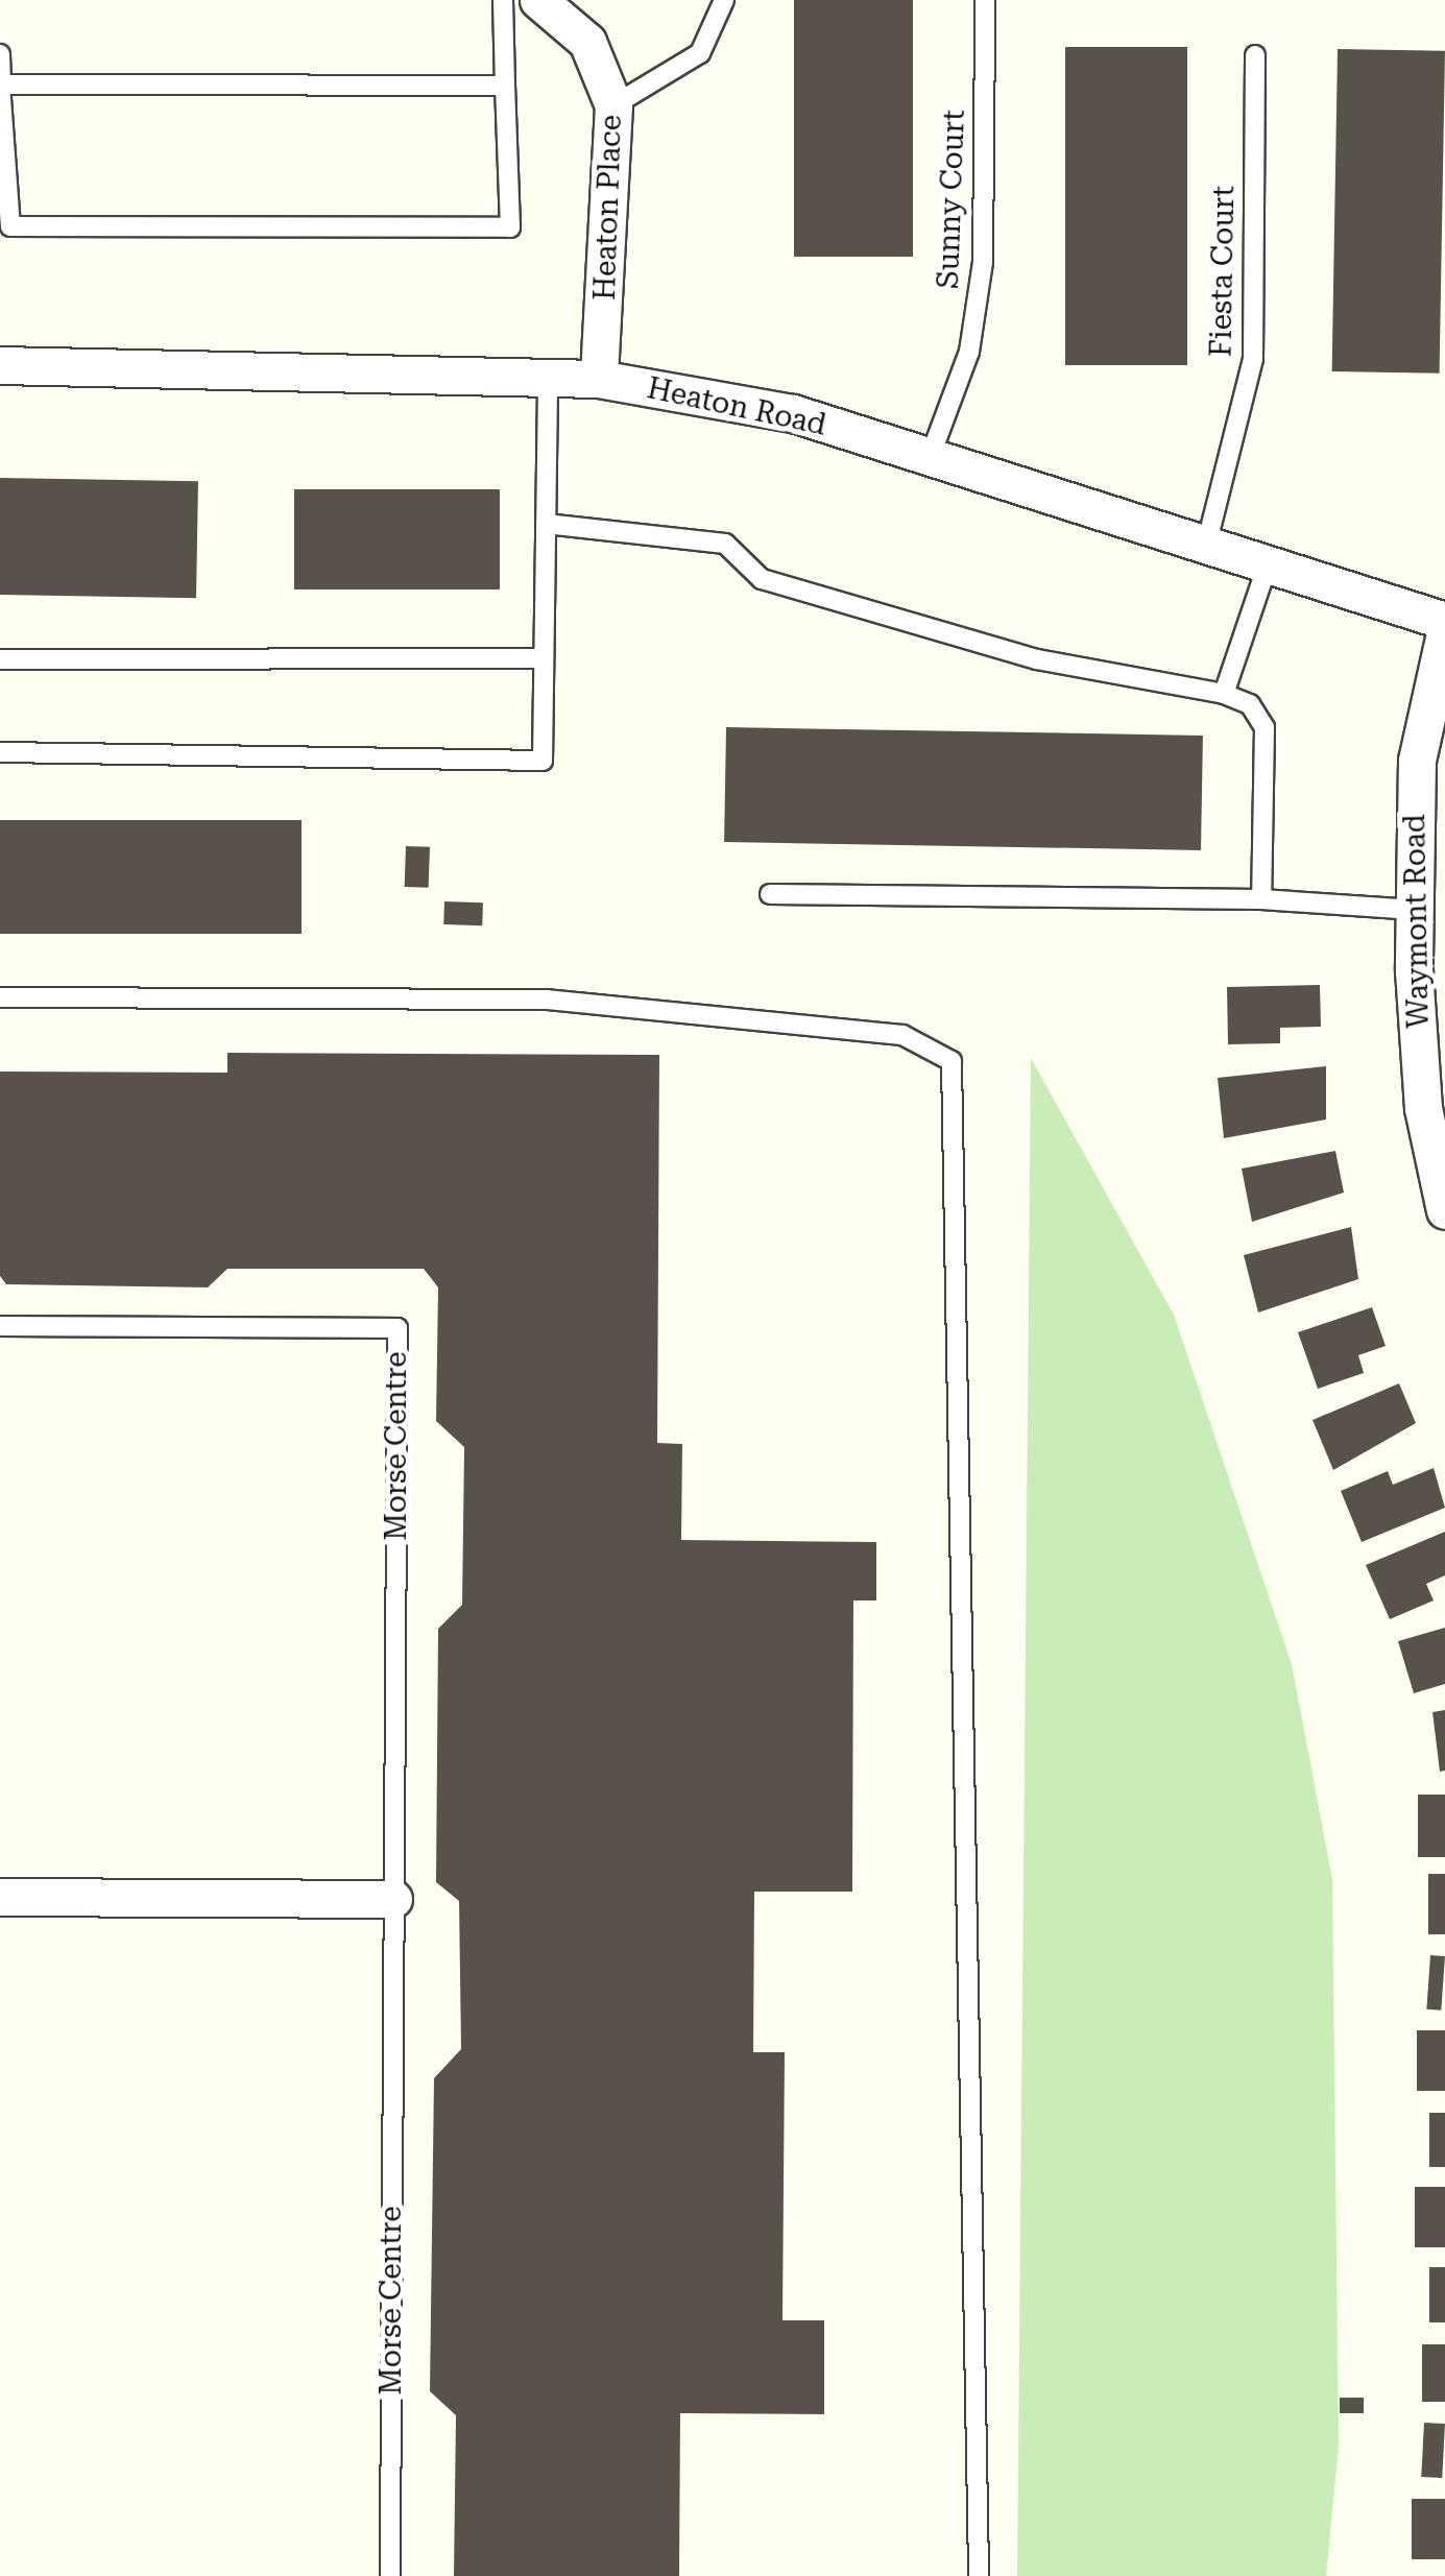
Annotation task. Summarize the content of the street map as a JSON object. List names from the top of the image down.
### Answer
{
  "streets": {
    "street": ["Heaton Place", "Heaton Road", "Waymont Road"],
    "lane": ["Sunny Court", "Fiesta Court", "Morse Centre"]
  },
  "crossings": [
    ["Sunny Court", "Heaton Road"],
    ["Heaton Place", "Heaton Road"],
    ["Fiesta Court", "Heaton Road"]
  ]
}
